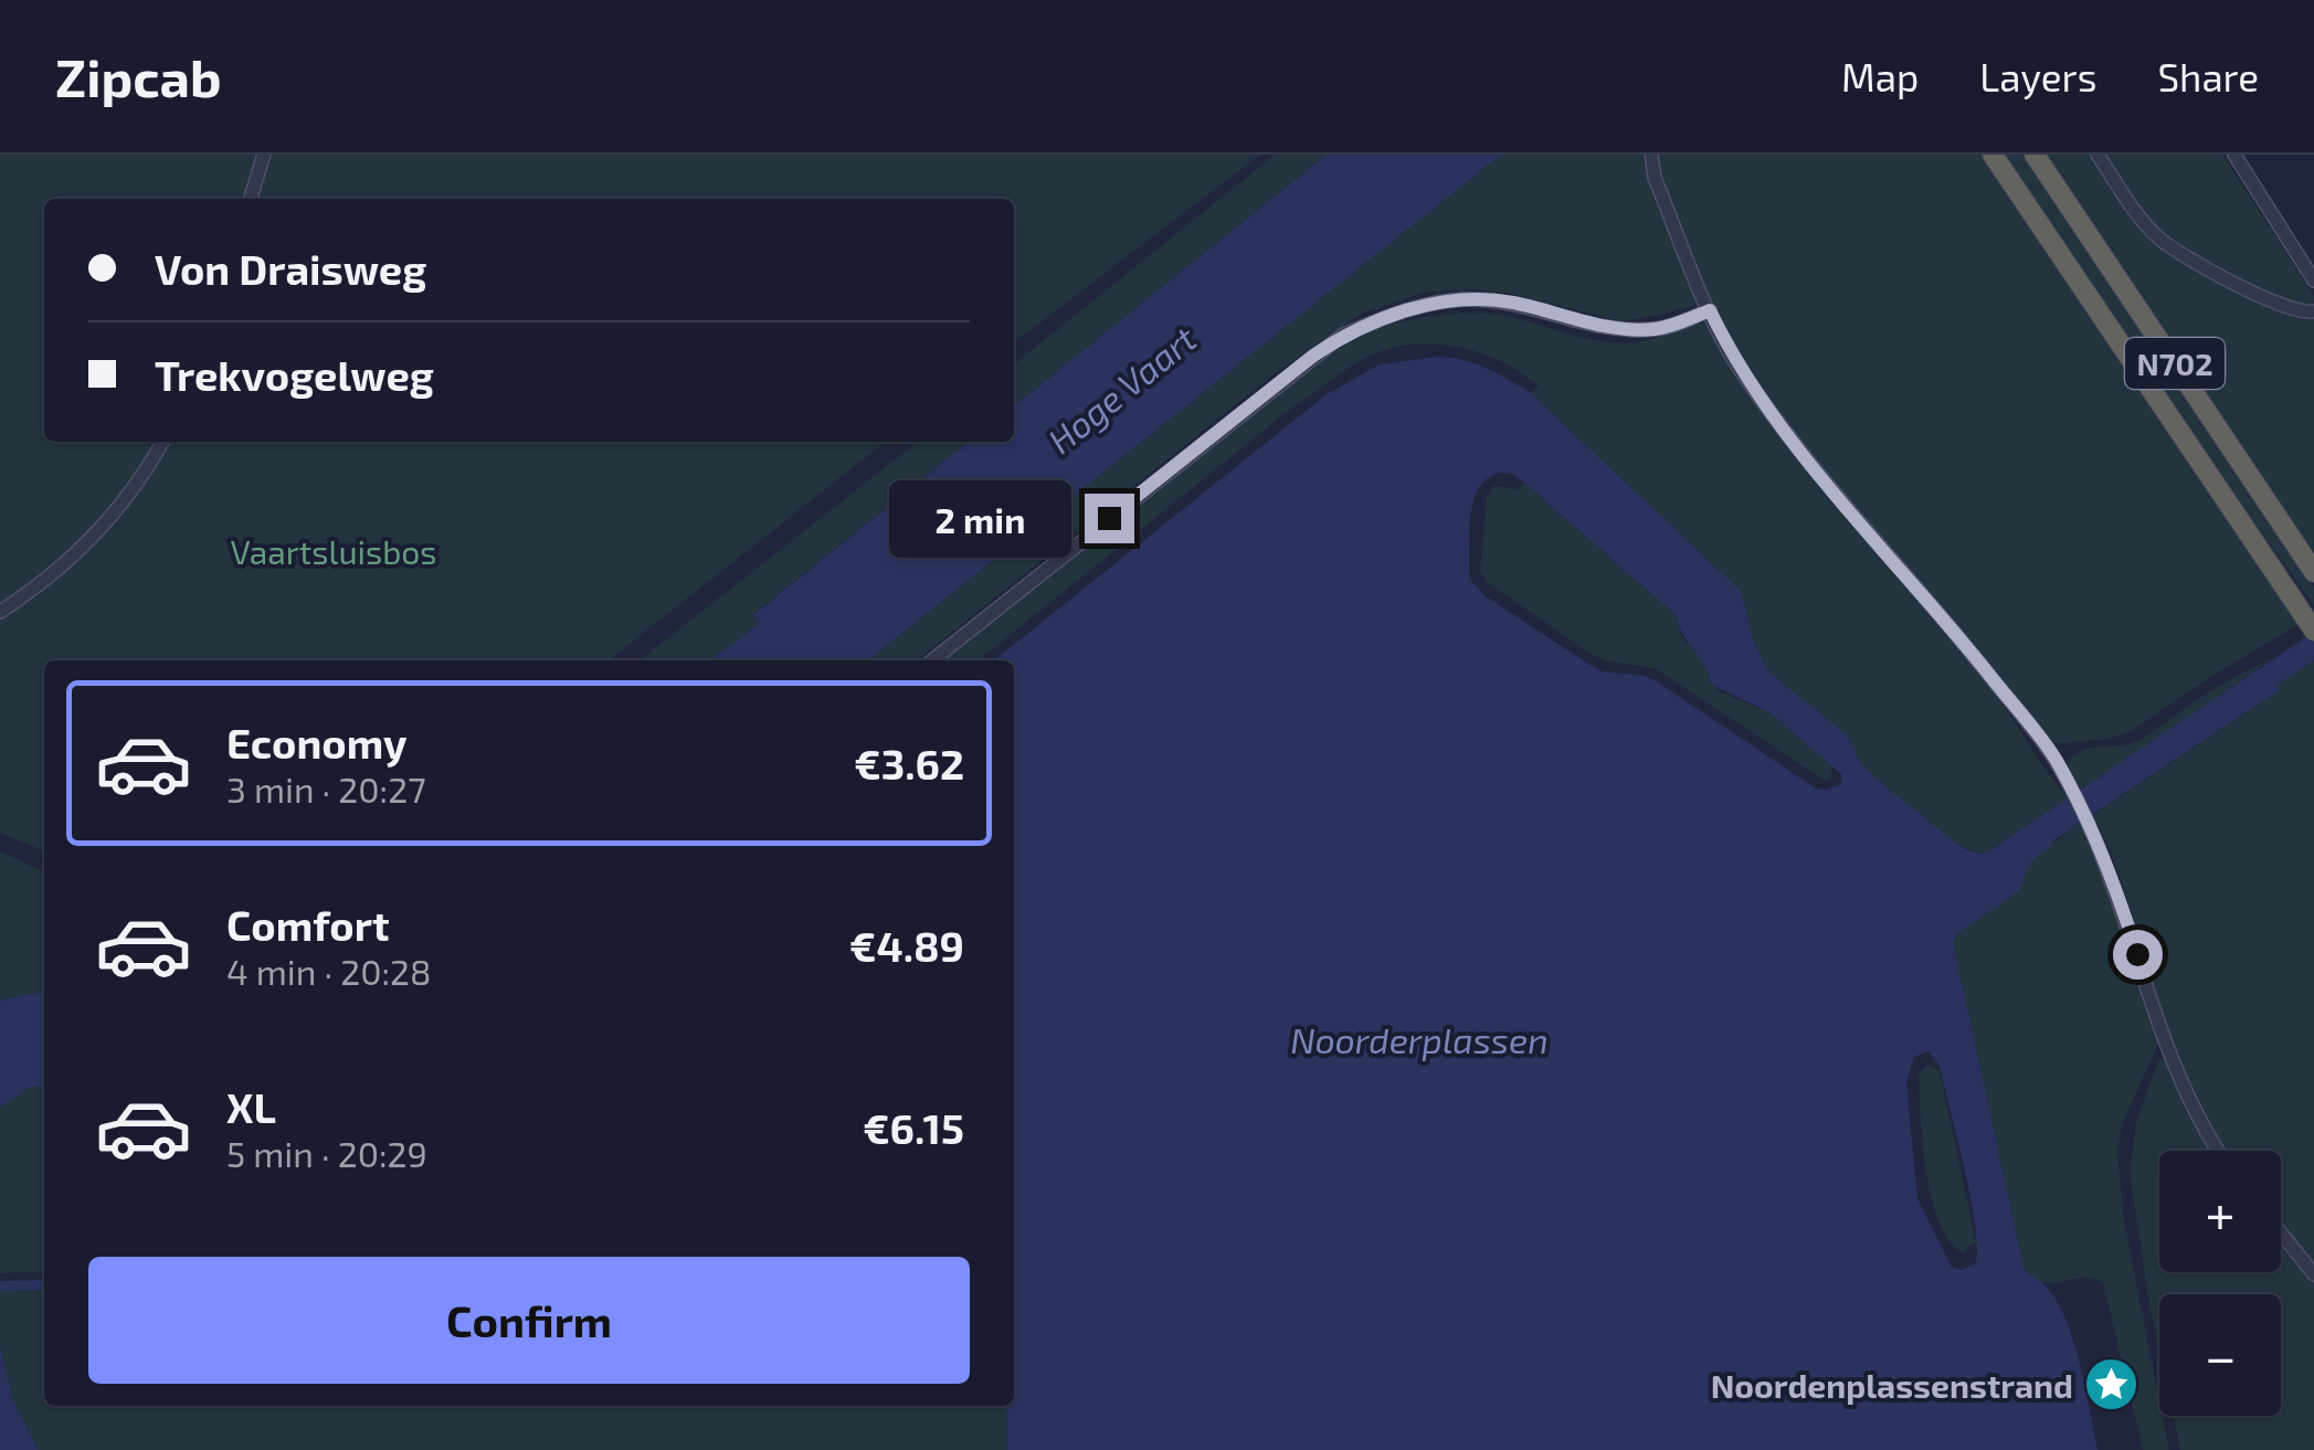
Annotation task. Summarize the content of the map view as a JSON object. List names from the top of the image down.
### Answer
{
  "streets": {
    "highway": ["N702"]
  },
  "water": ["Hoge Vaart", "Noorderplassen"],
  "parks": ["Vaartsluisbos"],
  "places": {
    "place": ["Noordenplassenstrand"]
  },
  "page": {
    "header": "Zipcab",
    "nav": ["Map", "Layers", "Share"],
    "banner": ["Von Draisweg", "Trekvogelweg"],
    "bubble": "2 min",
    "list": [
      {
        "name": "Economy",
        "note": "3 min · 20:27",
        "value": "€3.62"
      },
      {
        "name": "Comfort",
        "note": "4 min · 20:28",
        "value": "€4.89"
      },
      {
        "name": "XL",
        "note": "5 min · 20:29",
        "value": "€6.15"
      }
    ],
    "map_buttons": ["+", "−"],
    "buttons": "Confirm"
  }
}
